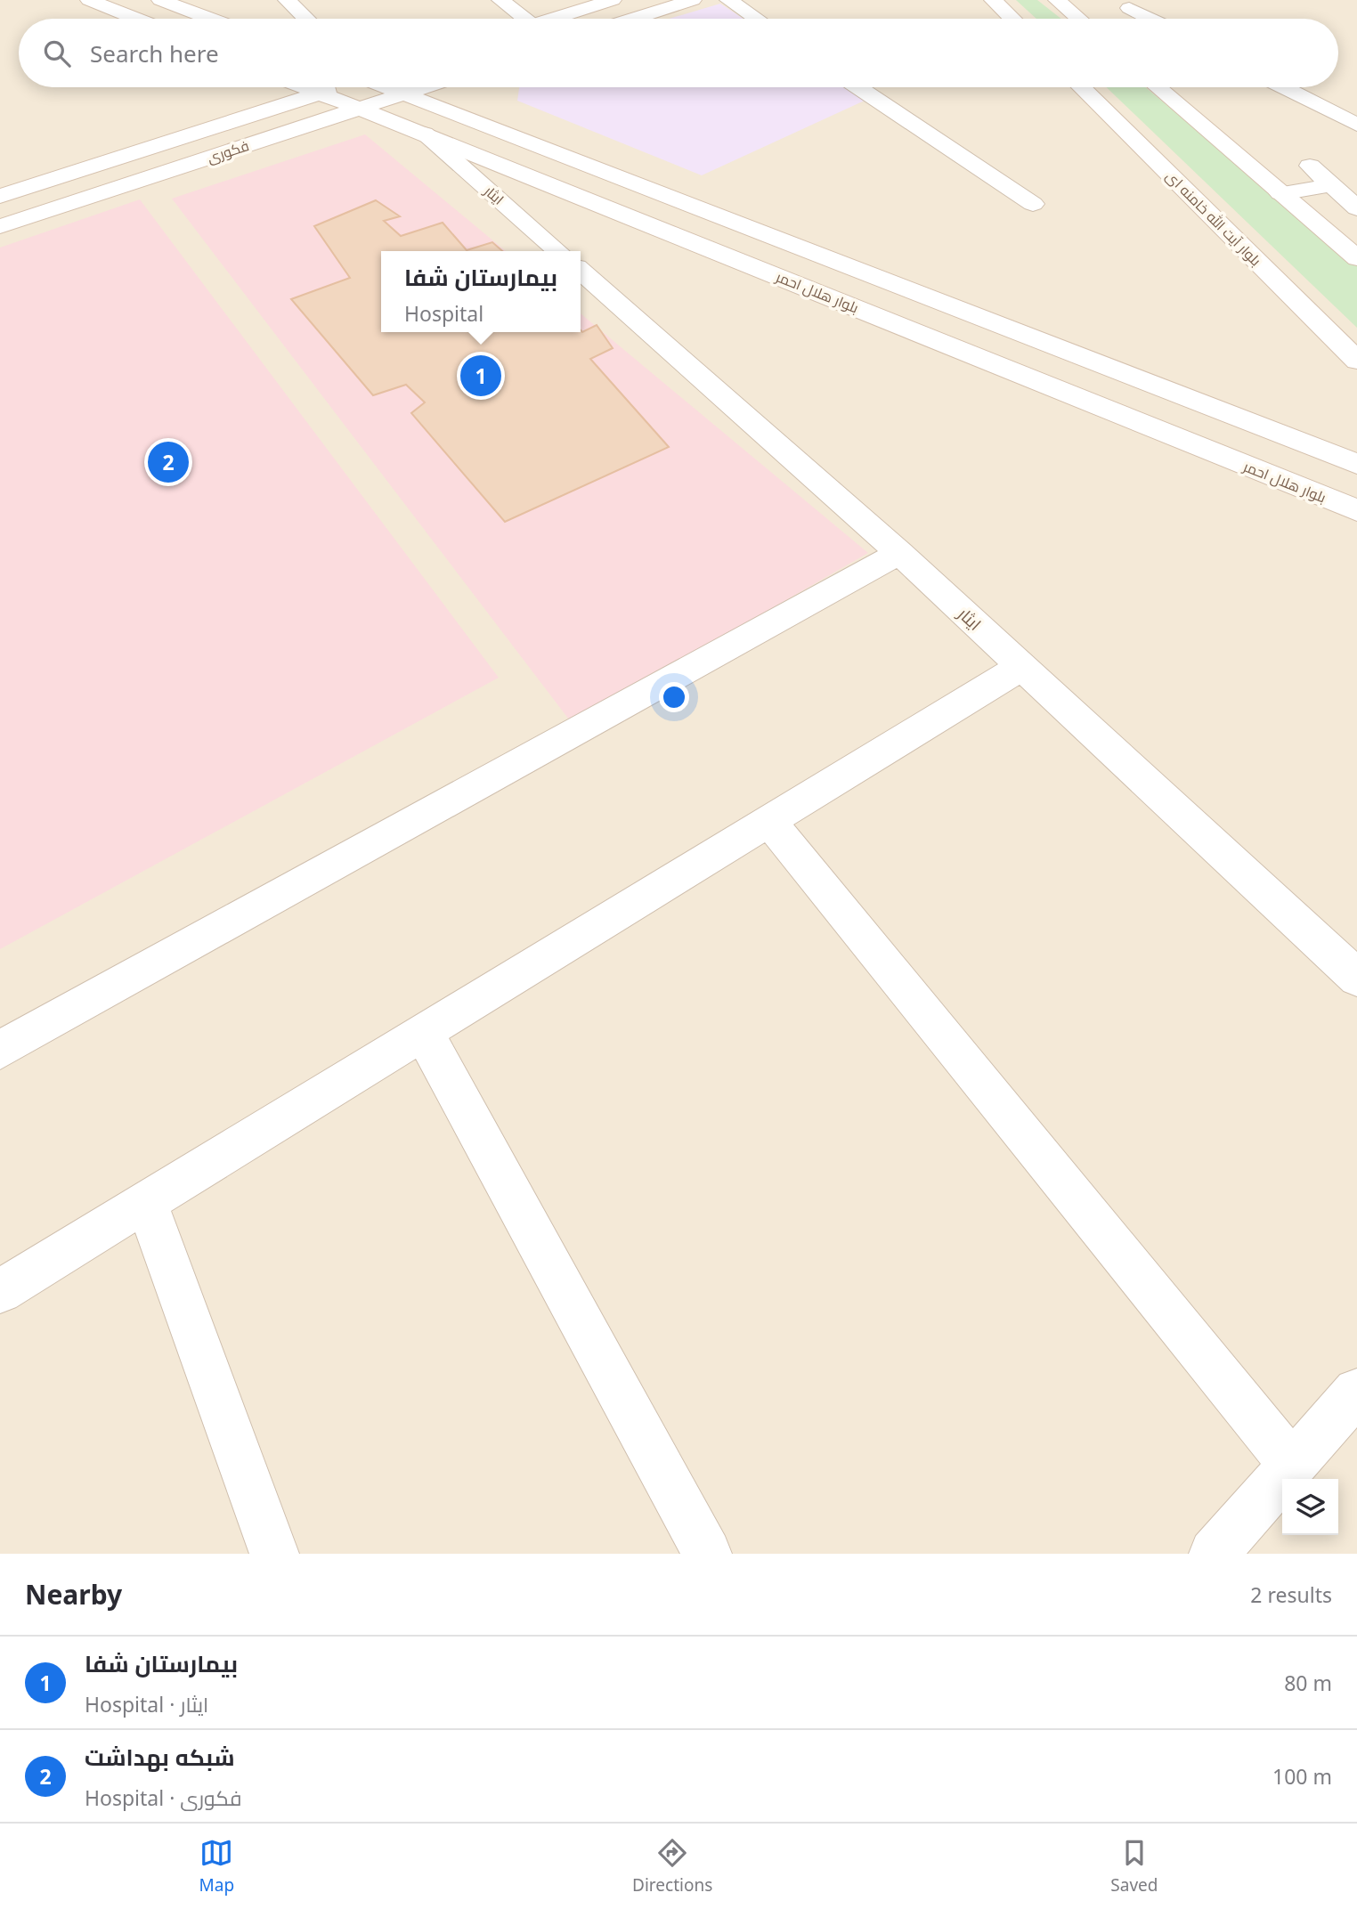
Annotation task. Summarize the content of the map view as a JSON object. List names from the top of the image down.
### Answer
{
  "streets": {
    "street": [
      "فکوری",
      "ایثار",
      "بلوار آیت الله خامنه ای",
      "بلوار هلال احمر"
    ]
  },
  "crossings": [
    ["فکوری", "بلوار هلال احمر"],
    ["ایثار", "بلوار هلال احمر"]
  ],
  "page": {
    "search": "Search here",
    "popup": ["بیمارستان شفا", "Hospital"],
    "pins": ["1", "2"],
    "heading": ["Nearby", "2 results"],
    "list": [
      {
        "mark": "1",
        "name": "بیمارستان شفا",
        "note": "Hospital · ایثار",
        "value": "80 m"
      },
      {
        "mark": "2",
        "name": "شبکه بهداشت",
        "note": "Hospital · فکوری",
        "value": "100 m"
      }
    ],
    "nav": ["Map", "Directions", "Saved"]
  }
}
